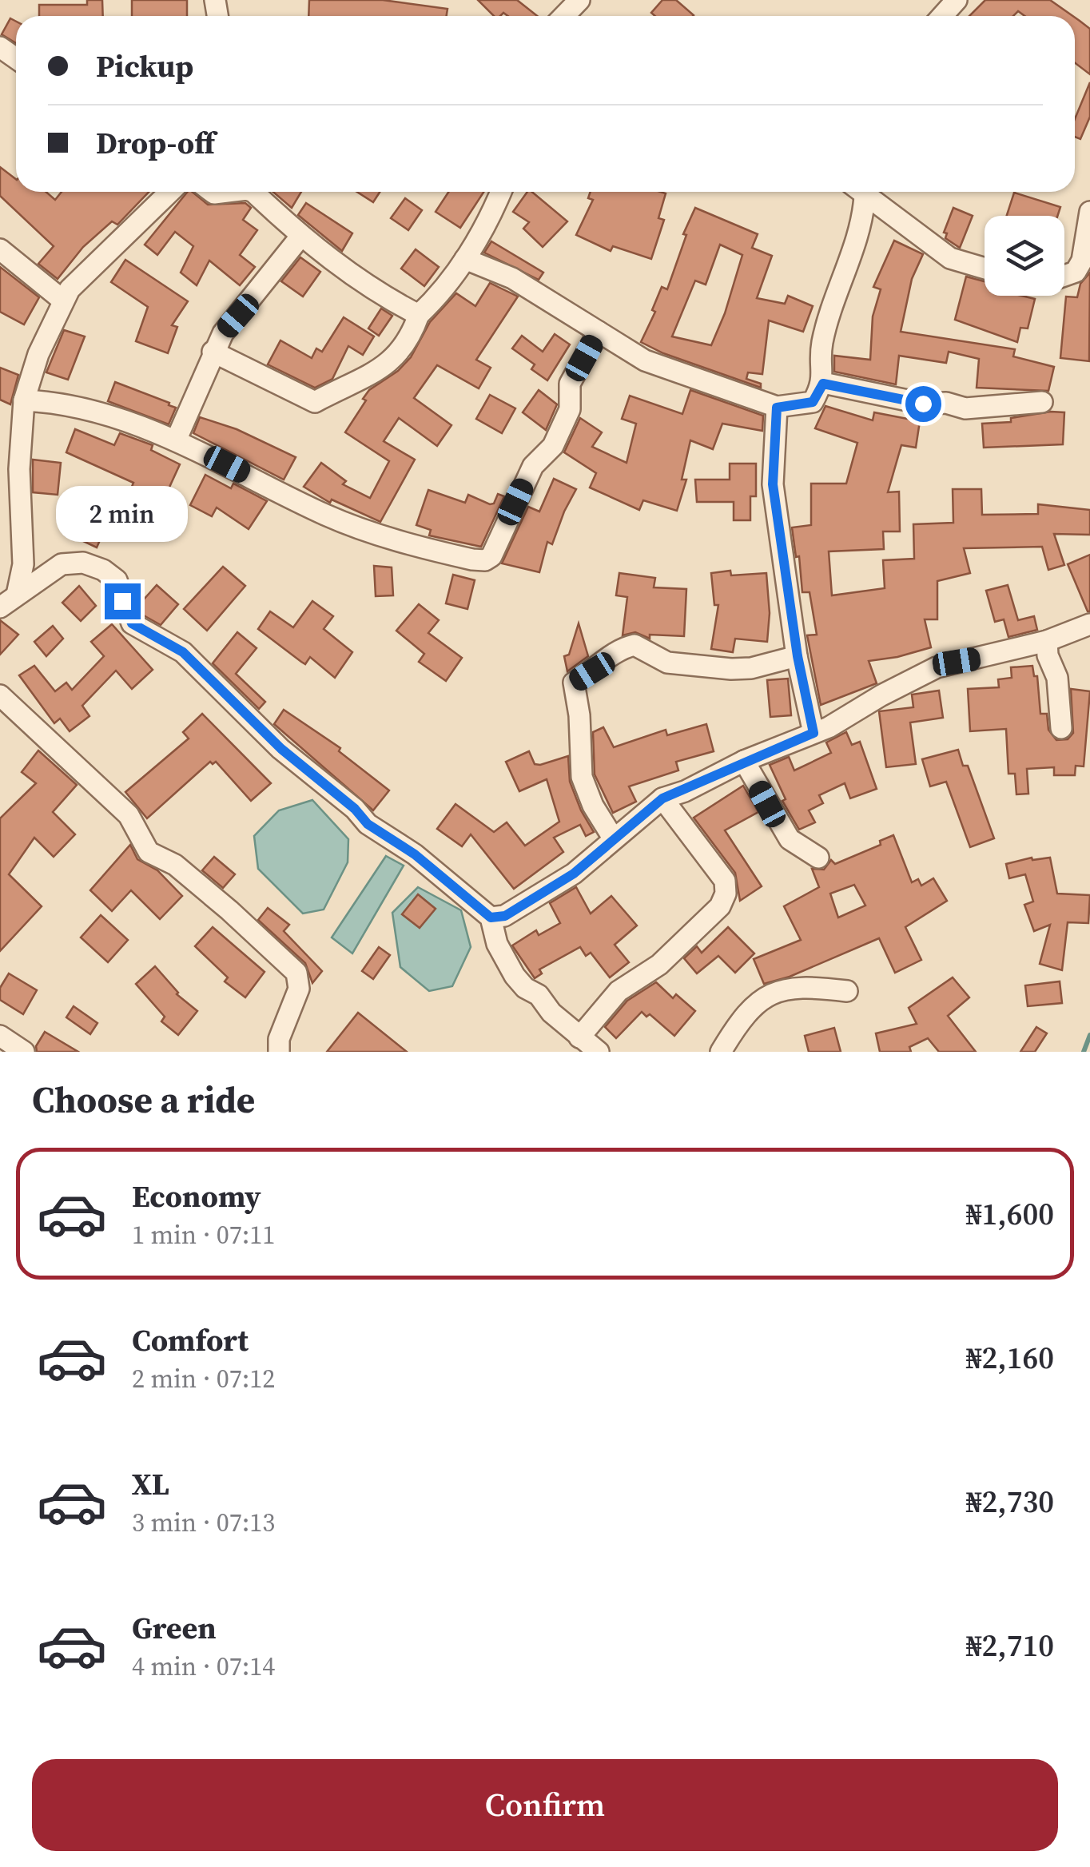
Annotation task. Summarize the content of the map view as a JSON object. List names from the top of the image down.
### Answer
{
  "page": {
    "banner": ["Pickup", "Drop-off"],
    "bubble": "2 min",
    "heading": "Choose a ride",
    "list": [
      {
        "name": "Economy",
        "note": "1 min · 07:11",
        "value": "₦1,600"
      },
      {
        "name": "Comfort",
        "note": "2 min · 07:12",
        "value": "₦2,160"
      },
      {
        "name": "XL",
        "note": "3 min · 07:13",
        "value": "₦2,730"
      },
      {
        "name": "Green",
        "note": "4 min · 07:14",
        "value": "₦2,710"
      }
    ],
    "buttons": "Confirm"
  }
}
